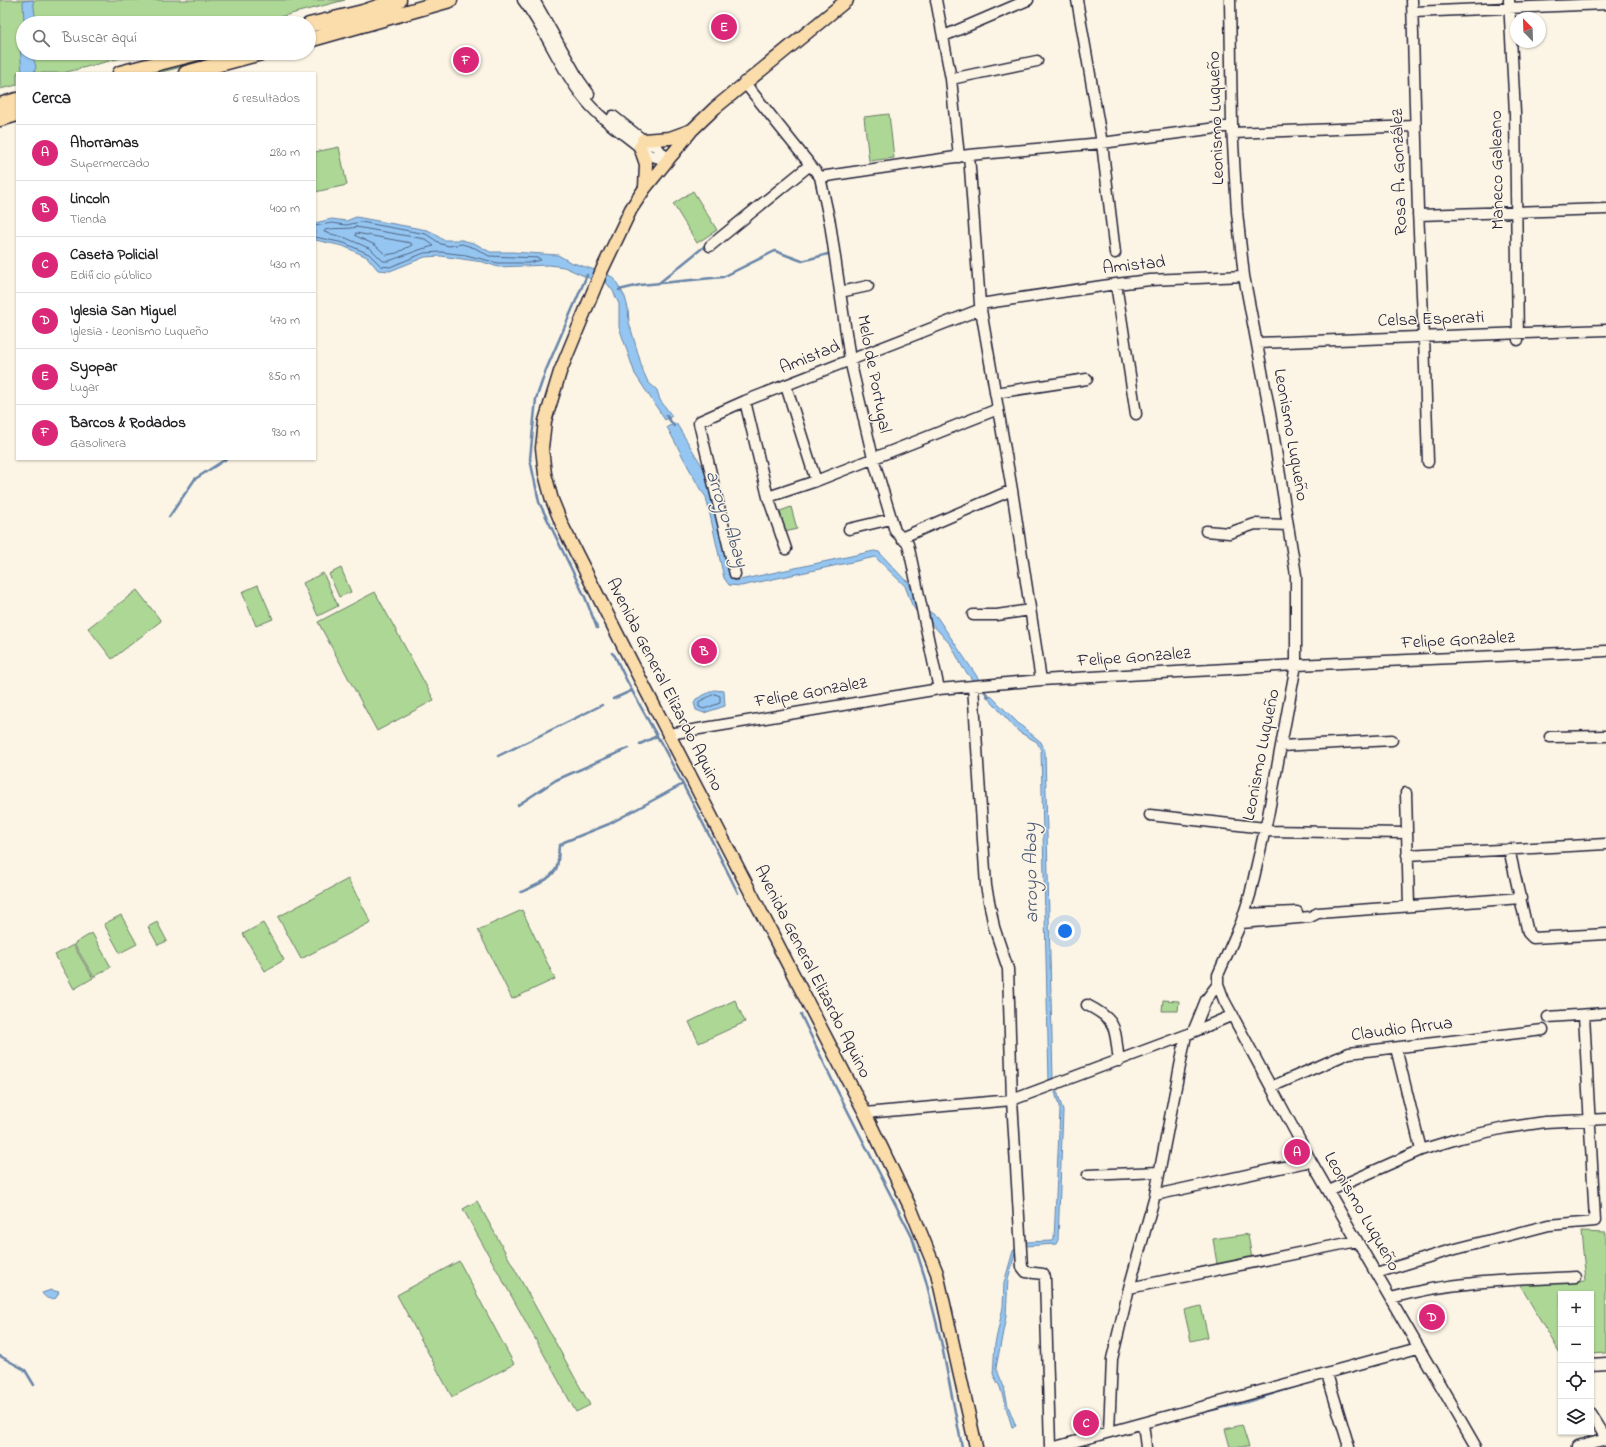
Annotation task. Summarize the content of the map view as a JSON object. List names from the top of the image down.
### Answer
{
  "streets": {
    "main road": ["Avenida General Elizardo Aquino"],
    "street": [
      "Leonismo Luqueño",
      "Maneco Galeano",
      "Rosa A. González",
      "Amistad",
      "Celsa Esperati",
      "Melo de Portugal",
      "Felipe Gonzalez",
      "Claudio Arrua"
    ]
  },
  "crossings": [
    ["Leonismo Luqueño", "Amistad"],
    ["Leonismo Luqueño", "Celsa Esperati"],
    ["Leonismo Luqueño", "Felipe Gonzalez"],
    ["Leonismo Luqueño", "Claudio Arrua"],
    ["Maneco Galeano", "Celsa Esperati"],
    ["Rosa A. González", "Celsa Esperati"],
    ["Amistad", "Melo de Portugal"],
    ["Melo de Portugal", "Felipe Gonzalez"],
    ["Melo de Portugal", "Avenida General Elizardo Aquino"],
    ["Felipe Gonzalez", "Avenida General Elizardo Aquino"]
  ],
  "water": ["arroyo Abay"],
  "north": "top left",
  "page": {
    "pins": [
      "E",
      "F",
      "B",
      "A",
      "D",
      "C"
    ],
    "search": "Buscar aquí",
    "heading": ["Cerca", "6 resultados"],
    "list": [
      {
        "mark": "A",
        "name": "Ahorramas",
        "note": "Supermercado",
        "value": "280 m"
      },
      {
        "mark": "B",
        "name": "Lincoln",
        "note": "Tienda",
        "value": "400 m"
      },
      {
        "mark": "C",
        "name": "Caseta Policial",
        "note": "Edificio público",
        "value": "430 m"
      },
      {
        "mark": "D",
        "name": "Iglesia San Miguel",
        "note": "Iglesia · Leonismo Luqueño",
        "value": "470 m"
      },
      {
        "mark": "E",
        "name": "Syopar",
        "note": "Lugar",
        "value": "850 m"
      },
      {
        "mark": "F",
        "name": "Barcos & Rodados",
        "note": "Gasolinera",
        "value": "930 m"
      }
    ],
    "map_buttons": ["+", "−"]
  }
}
